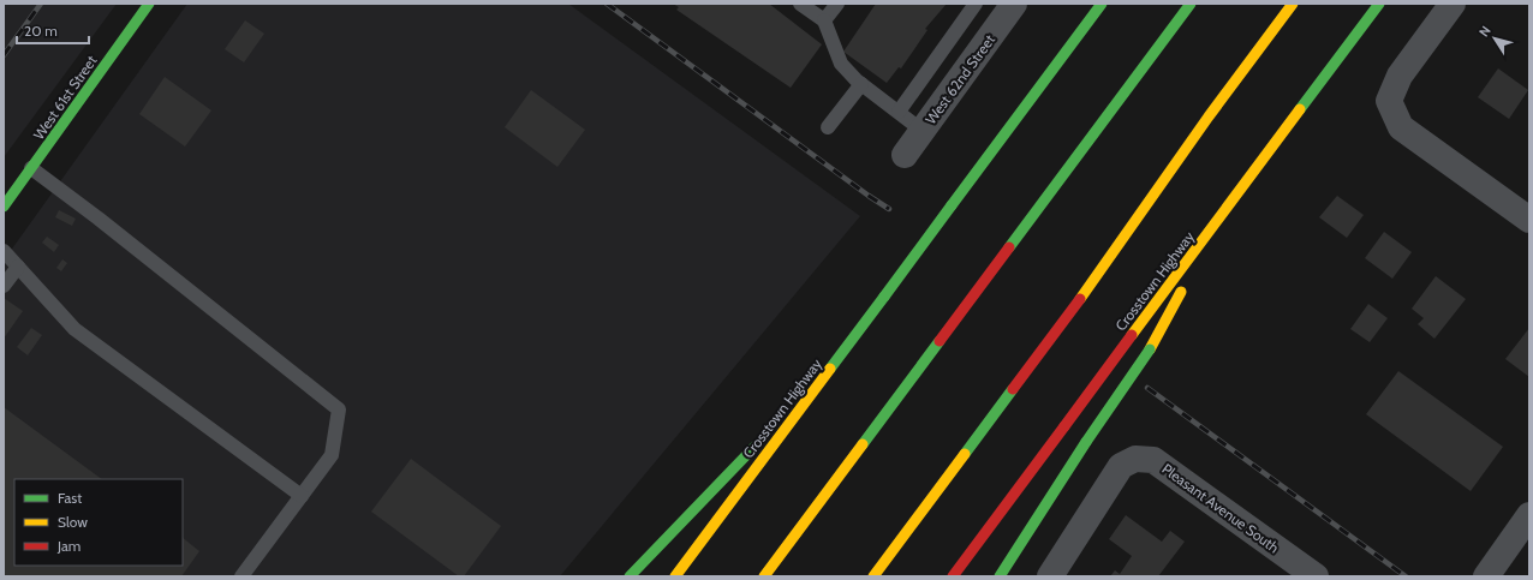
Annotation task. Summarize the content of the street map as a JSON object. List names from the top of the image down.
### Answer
{
  "streets": {
    "main road": ["West 61st Street", "Crosstown Highway"],
    "street": ["West 62nd Street", "Pleasant Avenue South"]
  },
  "legend": ["Fast", "Slow", "Jam"],
  "scale_bar": "20 m",
  "north": "top left"
}
